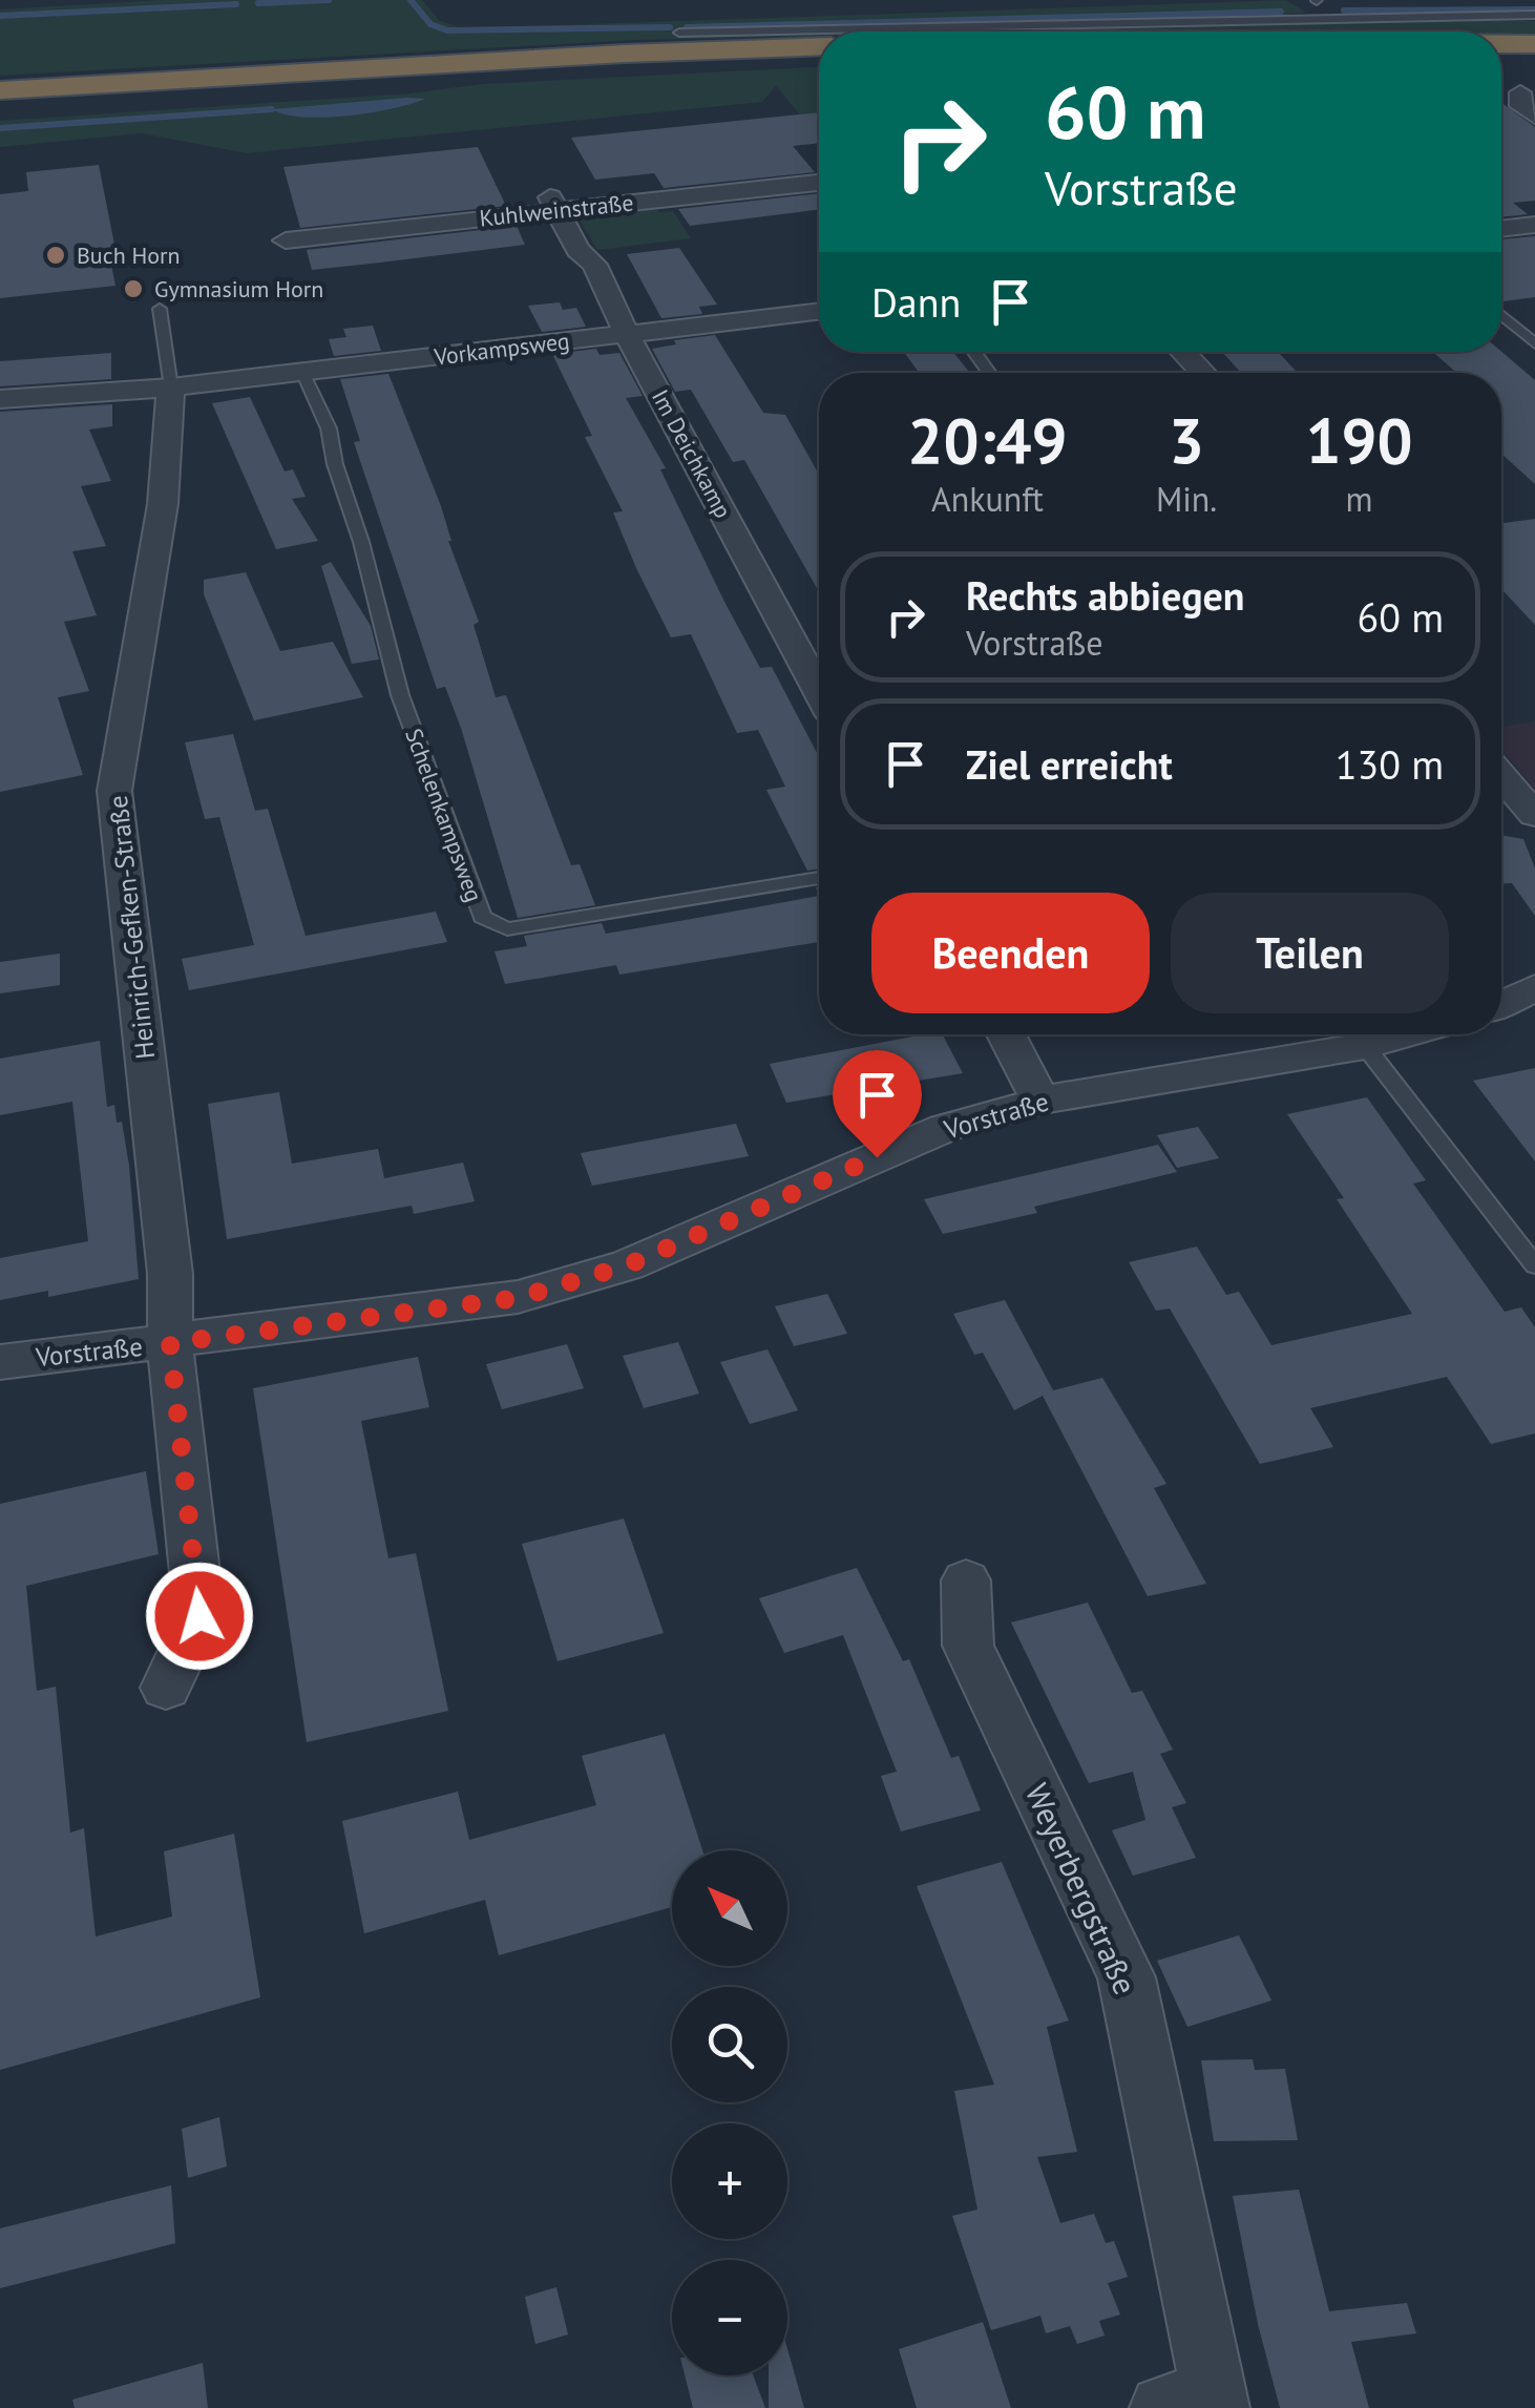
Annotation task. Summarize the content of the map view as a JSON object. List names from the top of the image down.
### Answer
{
  "streets": {
    "street": [
      "Kuhlweinstraße",
      "Vorkampsweg",
      "Im Deichkamp",
      "Heinrich-Gefken-Straße",
      "Vorstraße",
      "Weyerbergstraße"
    ],
    "lane": ["Schelenkampsweg"]
  },
  "crossings": [
    ["Kuhlweinstraße", "Im Deichkamp"],
    ["Vorkampsweg", "Im Deichkamp"],
    ["Vorkampsweg", "Schelenkampsweg"],
    ["Vorkampsweg", "Heinrich-Gefken-Straße"],
    ["Heinrich-Gefken-Straße", "Vorstraße"]
  ],
  "places": ["Buch Horn", "Gymnasium Horn"],
  "north": "top left",
  "page": {
    "turn": ["60 m", "Vorstraße"],
    "then": "Dann",
    "eta": [
      "20:49",
      "Ankunft",
      "3",
      "Min.",
      "190",
      "m"
    ],
    "list": [
      {
        "name": "Rechts abbiegen",
        "note": "Vorstraße",
        "value": "60 m"
      },
      {
        "name": "Ziel erreicht",
        "value": "130 m"
      }
    ],
    "buttons": ["Beenden", "Teilen"],
    "map_buttons": ["+", "−"]
  }
}
